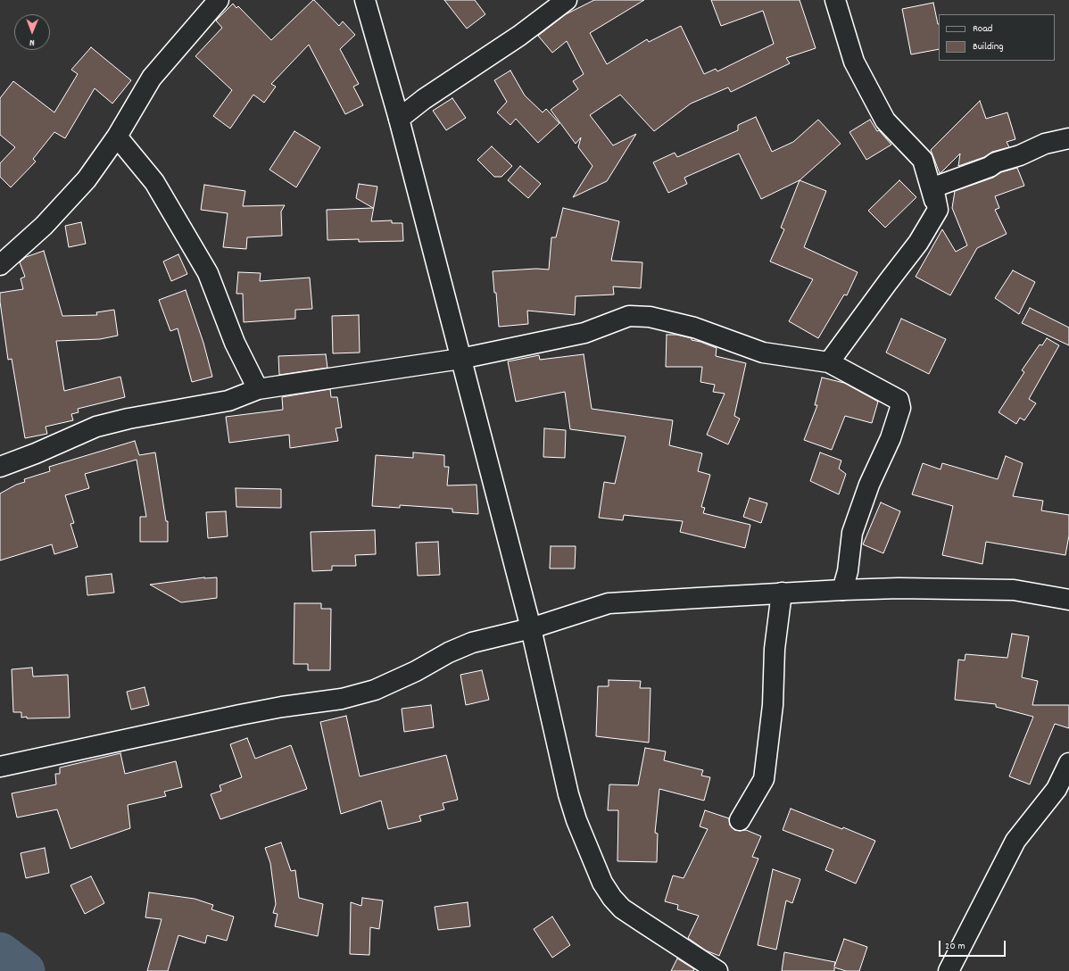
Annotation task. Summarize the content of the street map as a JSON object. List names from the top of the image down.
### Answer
{
  "legend": ["Road", "Building"],
  "scale_bar": "20 m",
  "north": "bottom"
}
